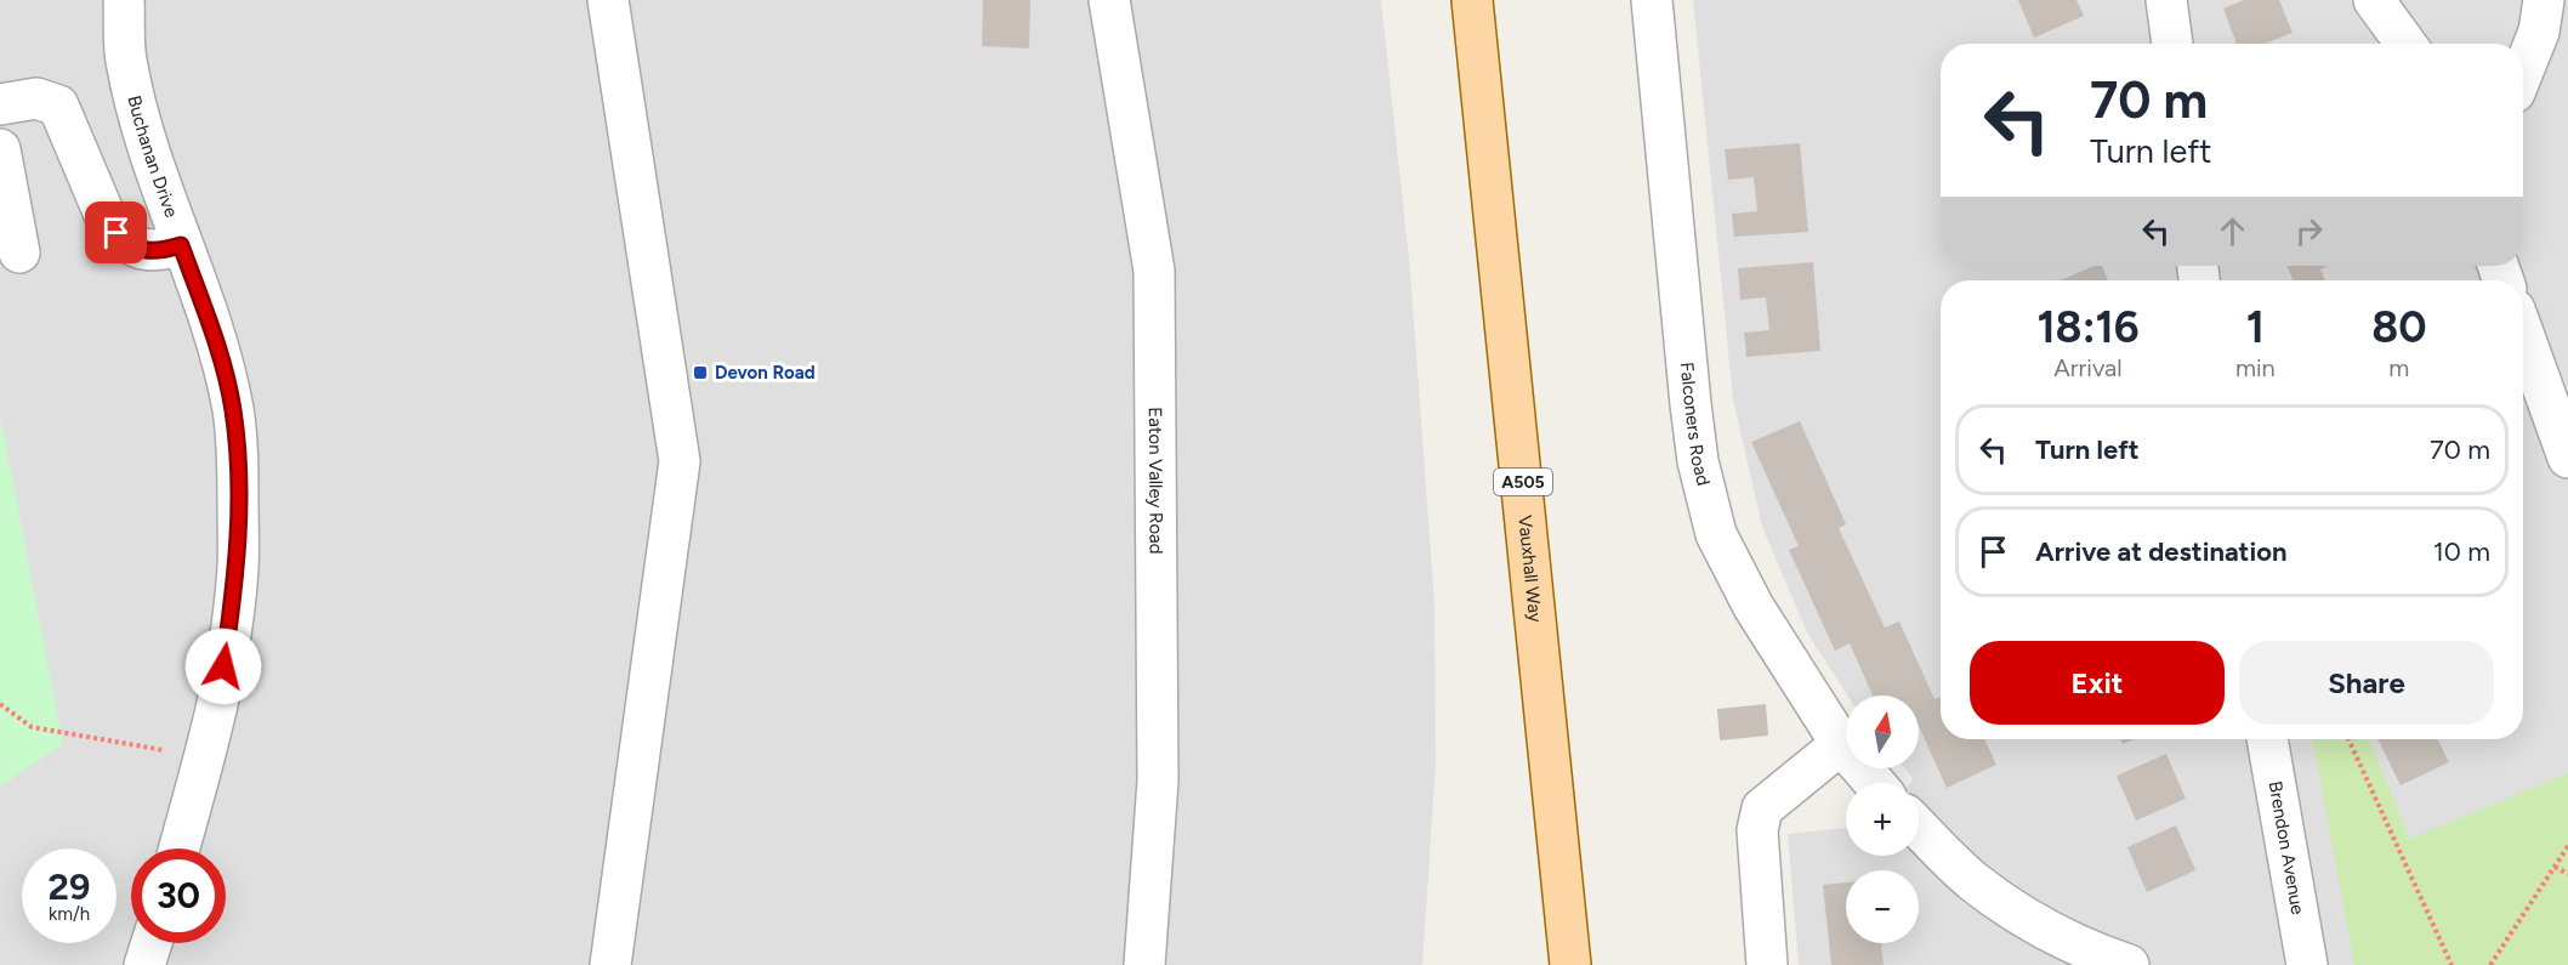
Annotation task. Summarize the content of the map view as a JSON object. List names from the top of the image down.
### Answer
{
  "streets": {
    "main road": ["A505", "Vauxhall Way"],
    "street": [
      "Buchanan Drive",
      "Falconers Road",
      "Eaton Valley Road",
      "Brendon Avenue"
    ]
  },
  "places": {
    "transit": ["Devon Road"]
  },
  "north": "top",
  "page": {
    "turn": ["70 m", "Turn left"],
    "eta": [
      "18:16",
      "Arrival",
      "1",
      "min",
      "80",
      "m"
    ],
    "list": [
      {
        "name": "Turn left",
        "value": "70 m"
      },
      {
        "name": "Arrive at destination",
        "value": "10 m"
      }
    ],
    "buttons": ["Exit", "Share"],
    "map_buttons": ["+", "−"],
    "speed": "29 km/h",
    "limit": "30"
  }
}
